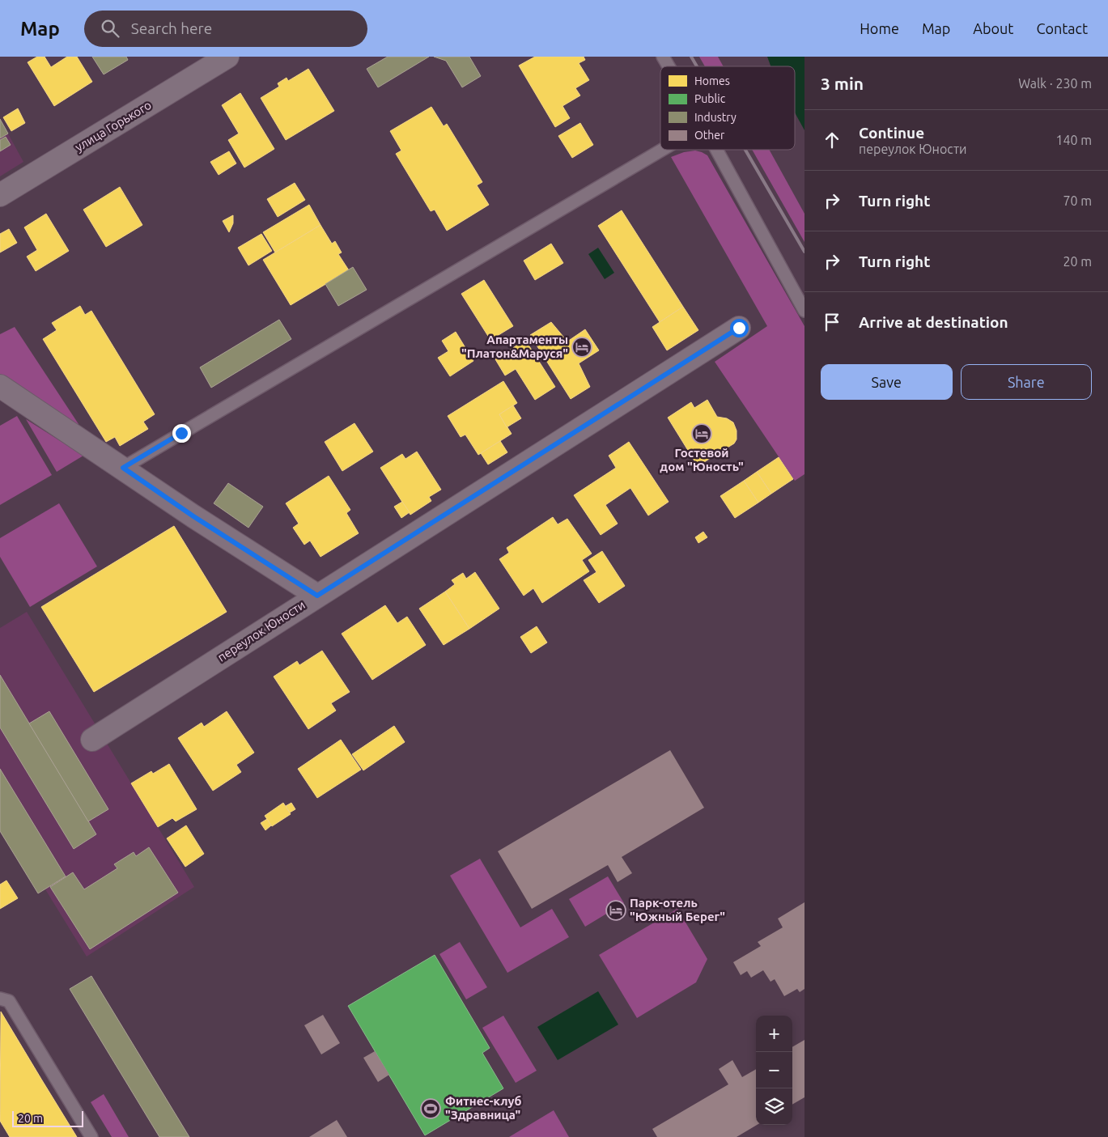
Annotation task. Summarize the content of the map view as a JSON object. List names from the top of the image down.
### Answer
{
  "streets": {
    "street": ["улица Горького", "переулок Юности"]
  },
  "places": {
    "hotel": ["Апартаменты \"Платон&Маруся\"", "Гостевой дом \"Юность\"", "Парк-отель \"Южный Берег\""],
    "sports": ["Фитнес-клуб \"Здравница\""]
  },
  "legend": [
    "Homes",
    "Public",
    "Industry",
    "Other"
  ],
  "scale_bar": "20 m",
  "page": {
    "header": "Map",
    "search": "Search here",
    "nav": [
      "Home",
      "Map",
      "About",
      "Contact"
    ],
    "heading": ["3 min", "Walk · 230 m"],
    "list": [
      ["Continue", "переулок Юности", "140 m"],
      ["Turn right", "70 m"],
      ["Turn right", "20 m"],
      "Arrive at destination"
    ],
    "buttons": ["Save", "Share"],
    "map_buttons": ["+", "−"],
    "scale": "20 m"
  }
}
